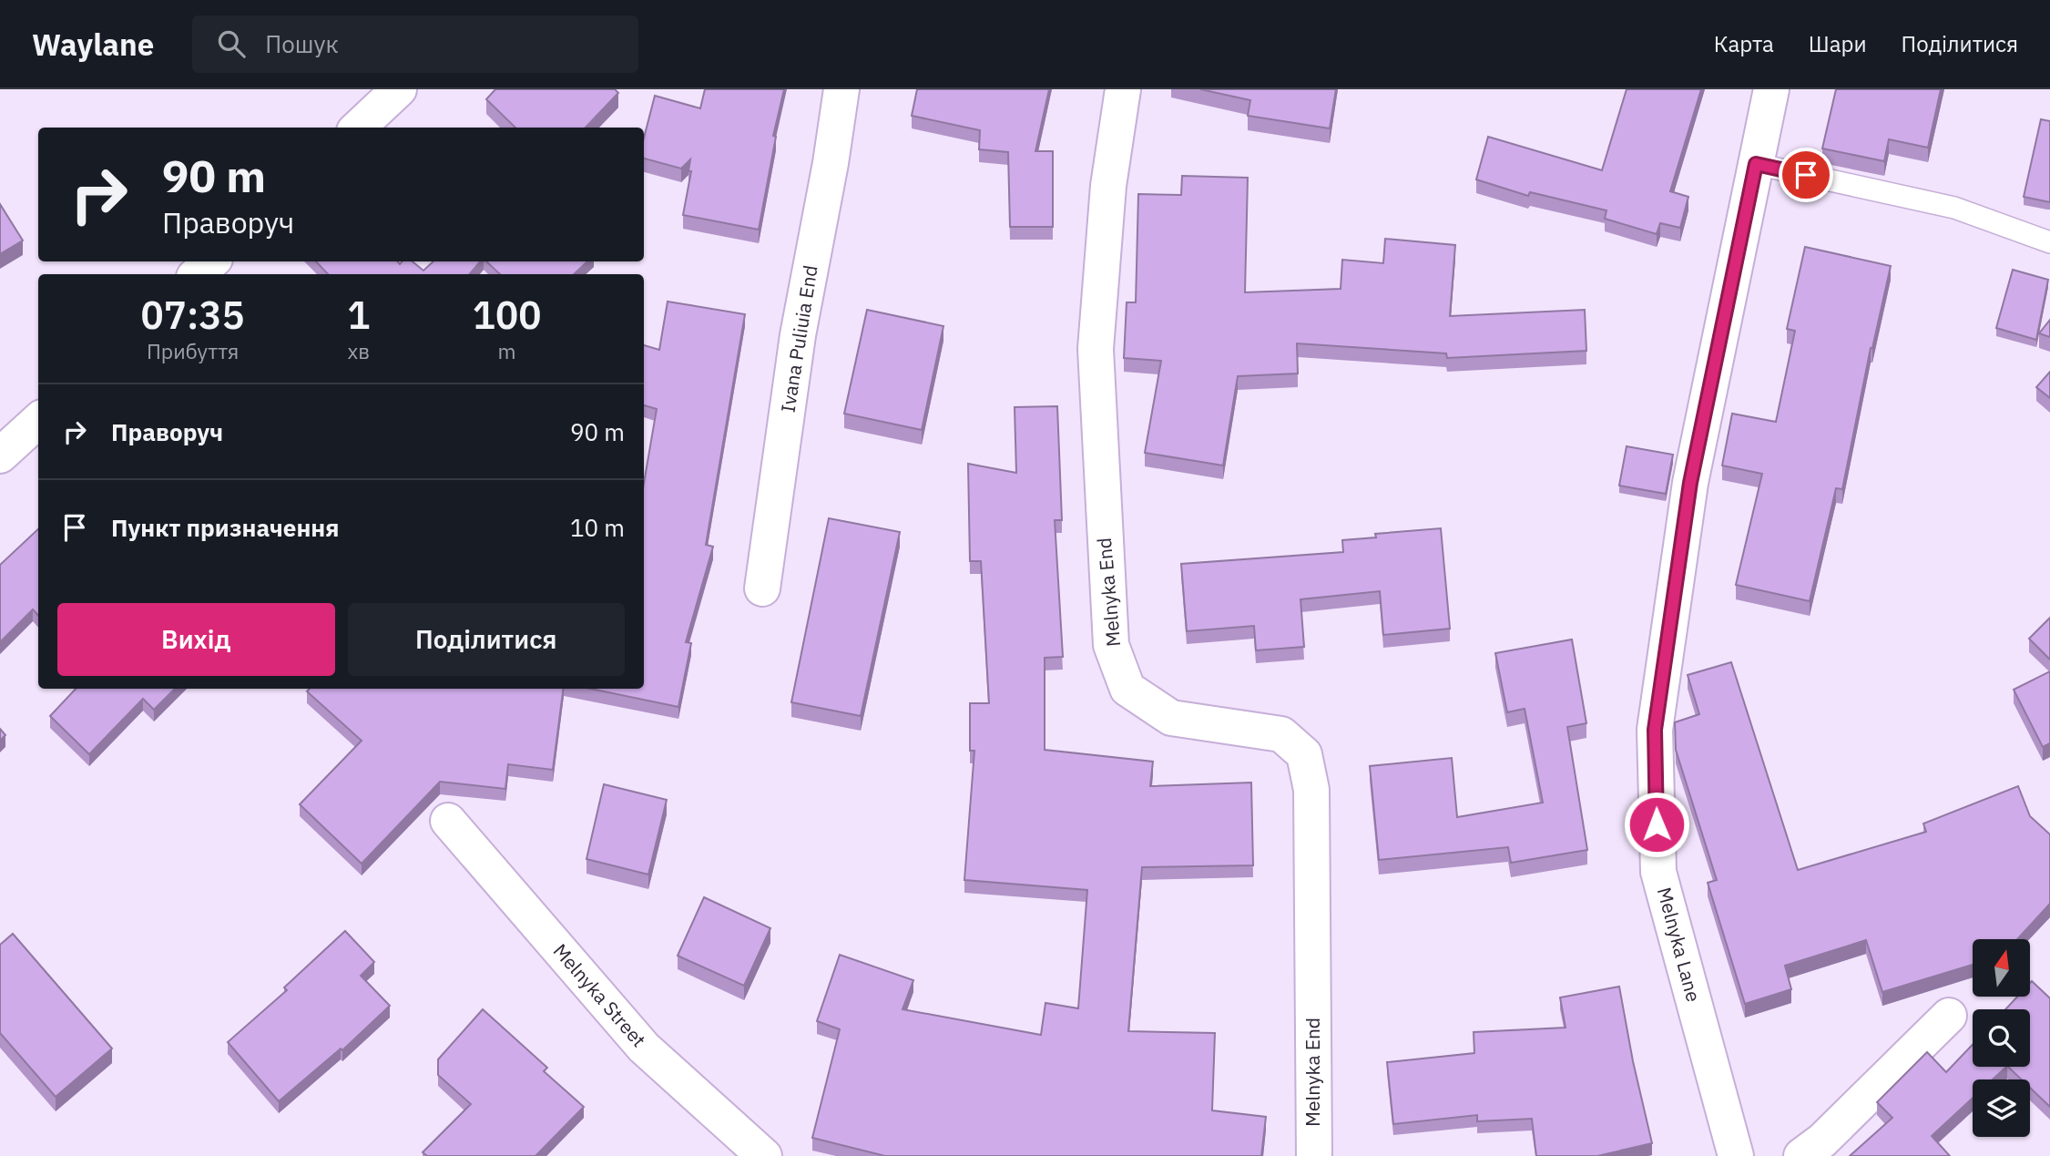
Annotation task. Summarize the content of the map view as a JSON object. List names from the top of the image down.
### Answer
{
  "streets": {
    "street": [
      "Ivana Puliuia End",
      "Melnyka End",
      "Melnyka Lane",
      "Melnyka Street"
    ]
  },
  "north": "top",
  "page": {
    "header": "Waylane",
    "search": "Пошук",
    "nav": ["Карта", "Шари", "Поділитися"],
    "turn": ["90 m", "Праворуч"],
    "eta": [
      "07:35",
      "Прибуття",
      "1",
      "хв",
      "100",
      "m"
    ],
    "list": [
      {
        "name": "Праворуч",
        "value": "90 m"
      },
      {
        "name": "Пункт призначення",
        "value": "10 m"
      }
    ],
    "buttons": ["Вихід", "Поділитися"]
  }
}
